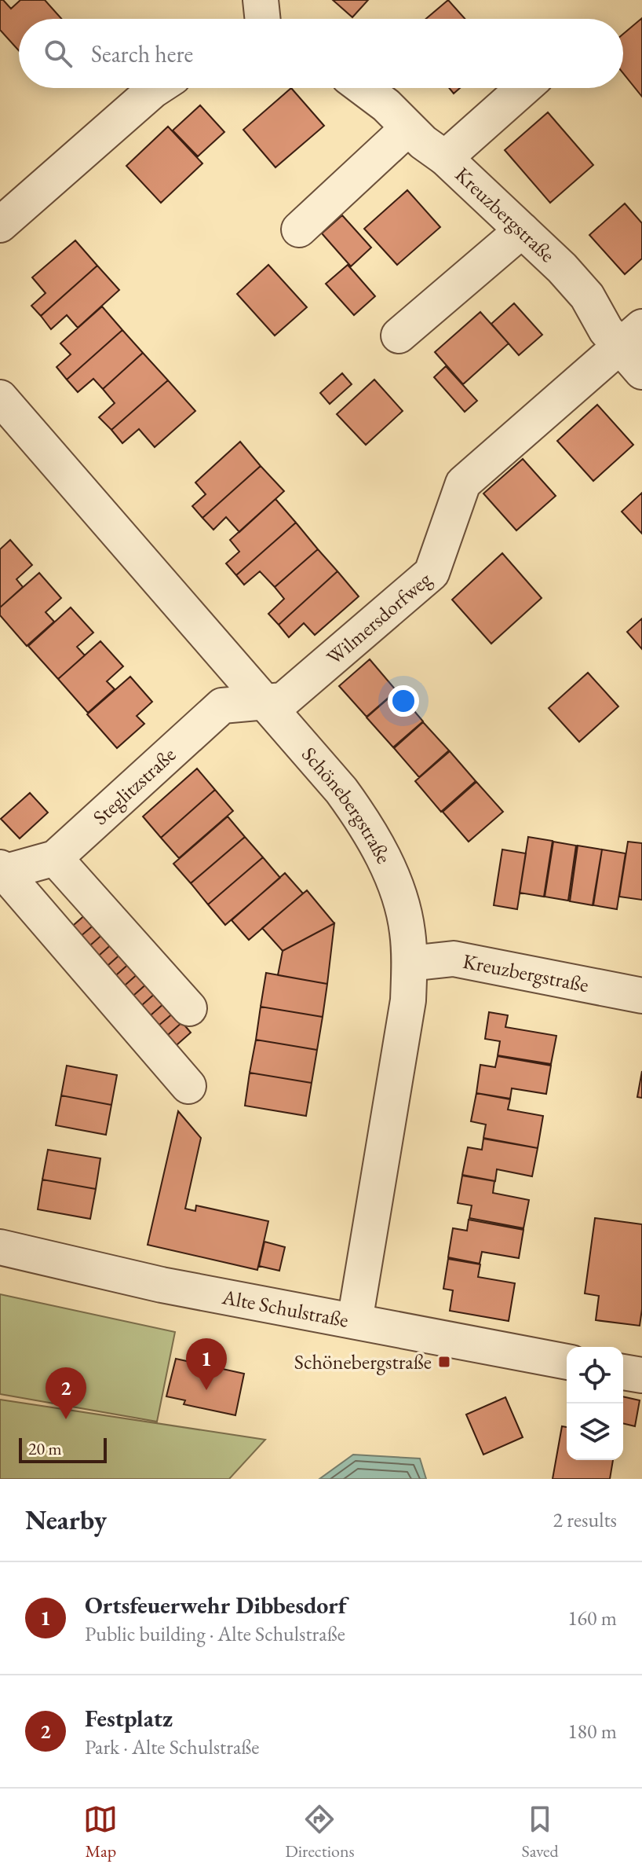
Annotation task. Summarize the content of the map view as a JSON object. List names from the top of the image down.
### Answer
{
  "streets": {
    "street": [
      "Kreuzbergstraße",
      "Wilmersdorfweg",
      "Steglitzstraße",
      "Schönebergstraße",
      "Alte Schulstraße"
    ]
  },
  "crossings": [
    ["Kreuzbergstraße", "Wilmersdorfweg"],
    ["Kreuzbergstraße", "Schönebergstraße"],
    ["Wilmersdorfweg", "Steglitzstraße"],
    ["Wilmersdorfweg", "Schönebergstraße"],
    ["Steglitzstraße", "Schönebergstraße"],
    ["Schönebergstraße", "Alte Schulstraße"]
  ],
  "places": {
    "transit": ["Schönebergstraße"]
  },
  "scale_bar": "20 m",
  "page": {
    "search": "Search here",
    "pins": ["1", "2"],
    "scale": "20 m",
    "heading": ["Nearby", "2 results"],
    "list": [
      {
        "mark": "1",
        "name": "Ortsfeuerwehr Dibbesdorf",
        "note": "Public building · Alte Schulstraße",
        "value": "160 m"
      },
      {
        "mark": "2",
        "name": "Festplatz",
        "note": "Park · Alte Schulstraße",
        "value": "180 m"
      }
    ],
    "nav": ["Map", "Directions", "Saved"]
  }
}
